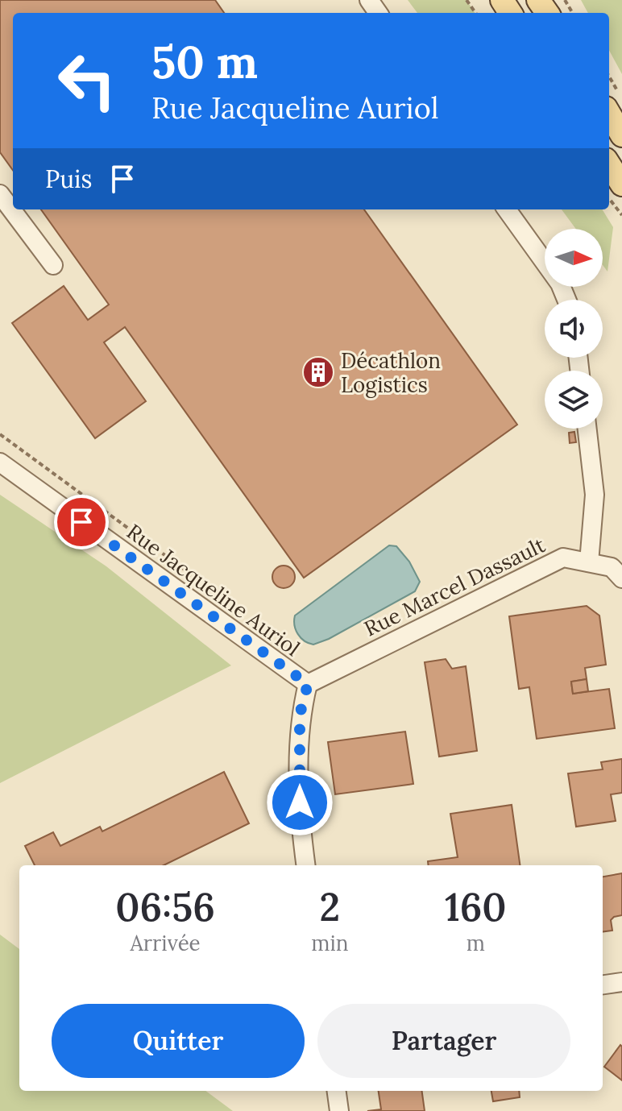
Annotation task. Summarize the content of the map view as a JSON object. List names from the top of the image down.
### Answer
{
  "streets": {
    "street": ["Rue Marcel Dassault", "Rue Jacqueline Auriol"]
  },
  "crossings": [
    ["Rue Marcel Dassault", "Rue Jacqueline Auriol"]
  ],
  "places": {
    "building": ["Décathlon Logistics"]
  },
  "north": "right",
  "page": {
    "turn": ["50 m", "Rue Jacqueline Auriol"],
    "then": "Puis",
    "eta": [
      "06:56",
      "Arrivée",
      "2",
      "min",
      "160",
      "m"
    ],
    "buttons": ["Quitter", "Partager"]
  }
}
